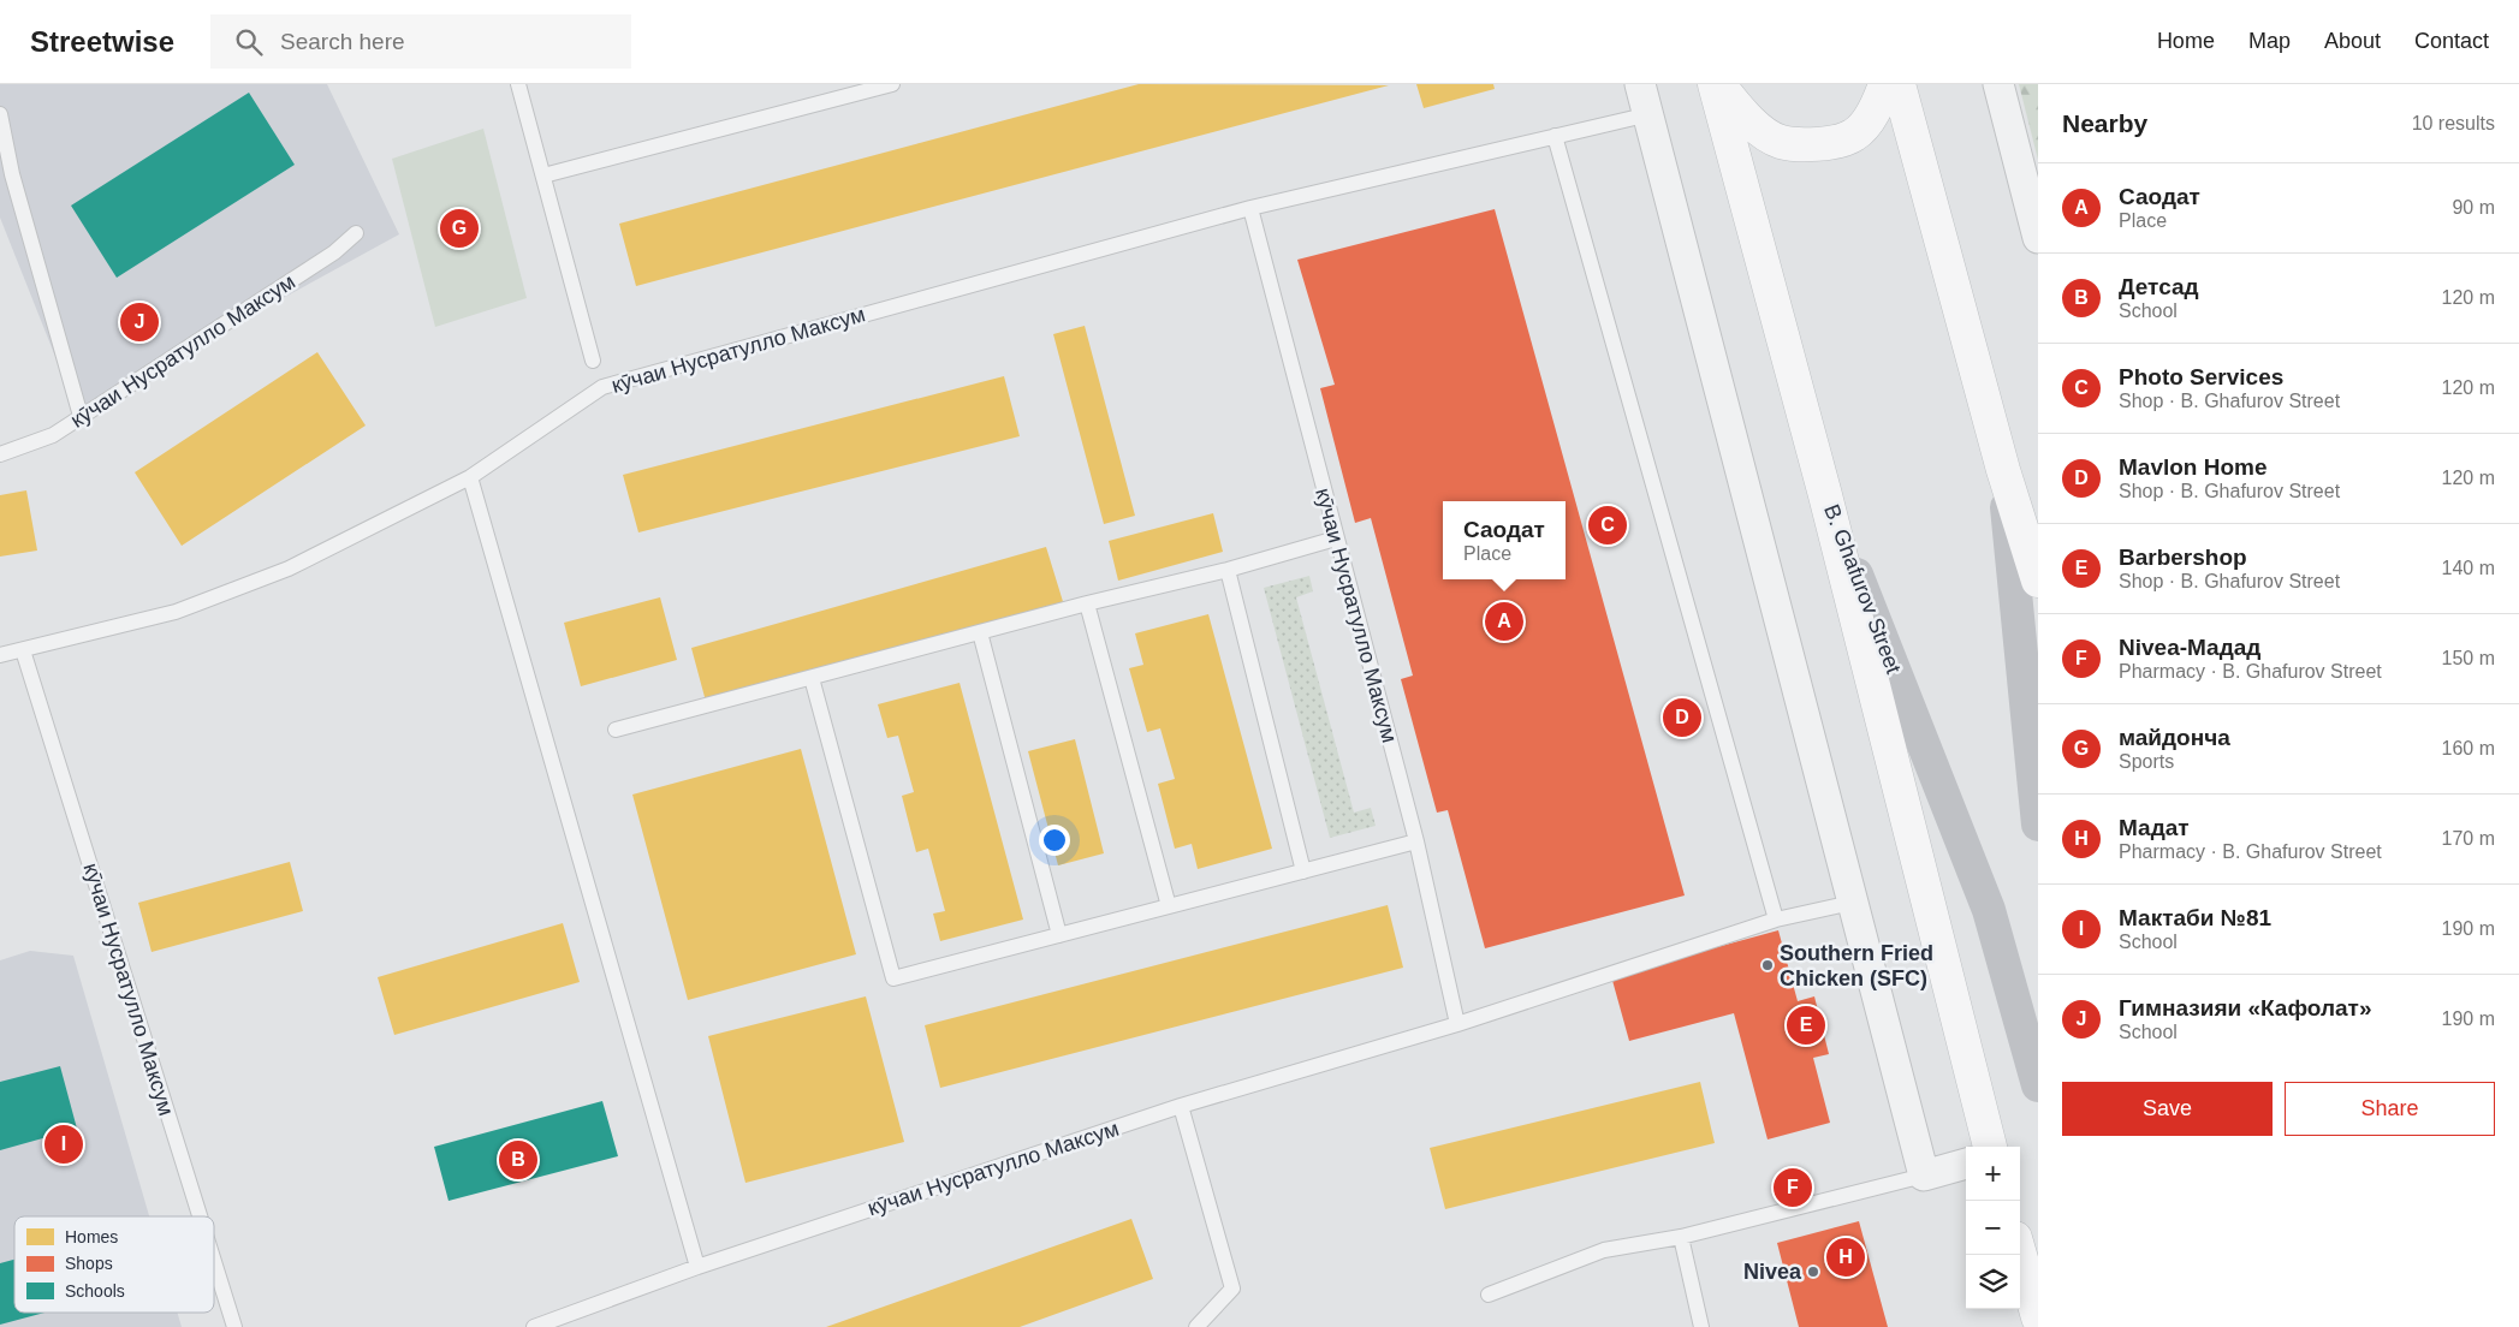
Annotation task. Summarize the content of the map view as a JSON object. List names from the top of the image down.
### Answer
{
  "streets": {
    "main road": ["B. Ghafurov Street"],
    "lane": ["кӯчаи Нусратулло Максум"]
  },
  "places": ["Southern Fried Chicken (SFC)", "Nivea"],
  "legend": ["Homes", "Shops", "Schools"],
  "page": {
    "header": "Streetwise",
    "search": "Search here",
    "nav": [
      "Home",
      "Map",
      "About",
      "Contact"
    ],
    "heading": ["Nearby", "10 results"],
    "list": [
      {
        "mark": "A",
        "name": "Саодат",
        "note": "Place",
        "value": "90 m"
      },
      {
        "mark": "B",
        "name": "Детсад",
        "note": "School",
        "value": "120 m"
      },
      {
        "mark": "C",
        "name": "Photo Services",
        "note": "Shop · B. Ghafurov Street",
        "value": "120 m"
      },
      {
        "mark": "D",
        "name": "Mavlon Home",
        "note": "Shop · B. Ghafurov Street",
        "value": "120 m"
      },
      {
        "mark": "E",
        "name": "Barbershop",
        "note": "Shop · B. Ghafurov Street",
        "value": "140 m"
      },
      {
        "mark": "F",
        "name": "Nivea-Мадад",
        "note": "Pharmacy · B. Ghafurov Street",
        "value": "150 m"
      },
      {
        "mark": "G",
        "name": "майдонча",
        "note": "Sports",
        "value": "160 m"
      },
      {
        "mark": "H",
        "name": "Мадат",
        "note": "Pharmacy · B. Ghafurov Street",
        "value": "170 m"
      },
      {
        "mark": "I",
        "name": "Мактаби №81",
        "note": "School",
        "value": "190 m"
      },
      {
        "mark": "J",
        "name": "Гимназияи «Кафолат»",
        "note": "School",
        "value": "190 m"
      }
    ],
    "pins": [
      "G",
      "J",
      "C",
      "A",
      "D",
      "E",
      "I",
      "B",
      "F",
      "H"
    ],
    "popup": ["Саодат", "Place"],
    "buttons": ["Save", "Share"],
    "map_buttons": ["+", "−"]
  }
}
